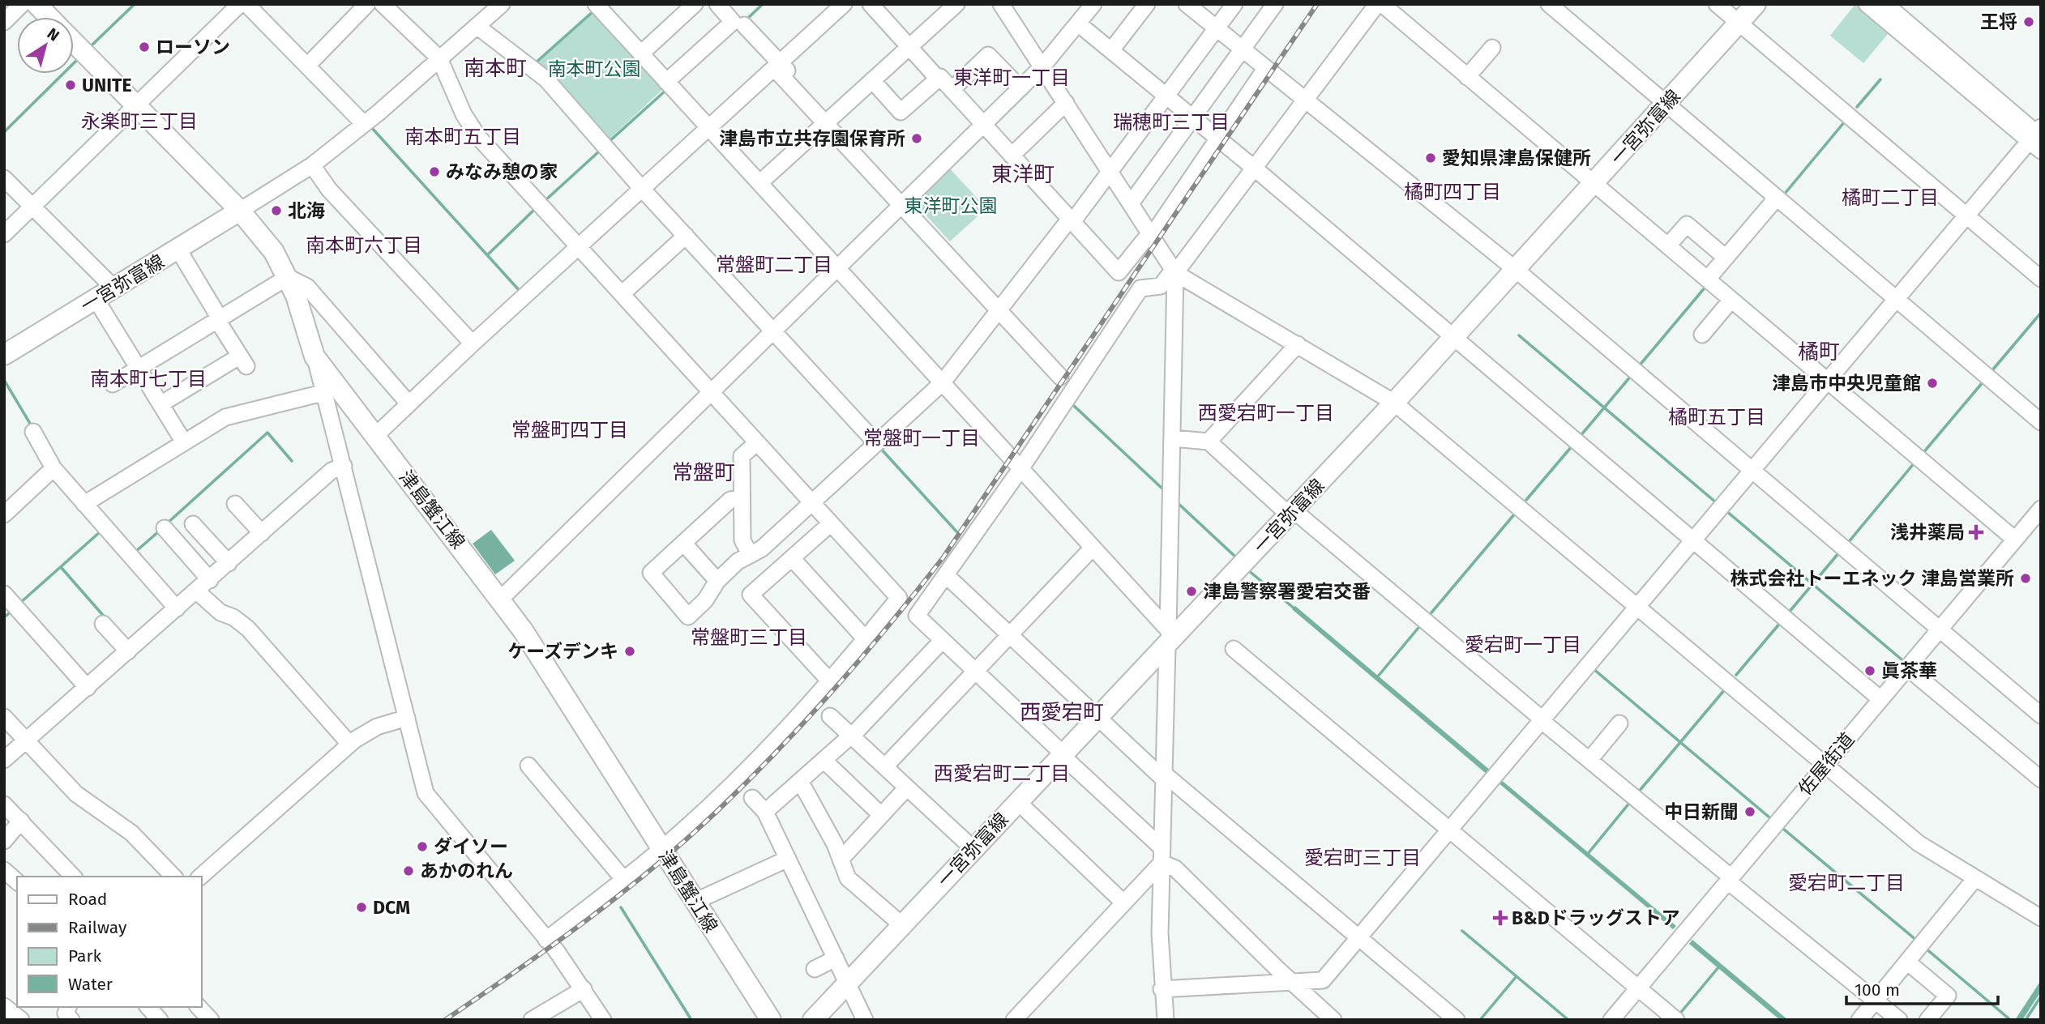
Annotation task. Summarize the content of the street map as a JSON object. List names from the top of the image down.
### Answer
{
  "streets": {
    "main road": ["一宮弥富線", "津島蟹江線"],
    "street": ["佐屋街道"]
  },
  "crossings": [
    ["一宮弥富線", "津島蟹江線"]
  ],
  "districts": [
    "南本町",
    "東洋町一丁目",
    "永楽町三丁目",
    "瑞穂町三丁目",
    "南本町五丁目",
    "東洋町",
    "橘町四丁目",
    "橘町二丁目",
    "南本町六丁目",
    "常盤町二丁目",
    "橘町",
    "南本町七丁目",
    "西愛宕町一丁目",
    "橘町五丁目",
    "常盤町四丁目",
    "常盤町一丁目",
    "常盤町",
    "常盤町三丁目",
    "愛宕町一丁目",
    "西愛宕町",
    "西愛宕町二丁目",
    "愛宕町三丁目",
    "愛宕町二丁目"
  ],
  "parks": ["南本町公園", "東洋町公園"],
  "places": {
    "other": [
      "王将",
      "ローソン",
      "UNITE",
      "津島市立共存園保育所",
      "愛知県津島保健所",
      "みなみ憩の家",
      "北海",
      "津島市中央児童館",
      "株式会社トーエネック 津島営業所",
      "津島警察署愛宕交番",
      "ケーズデンキ",
      "眞茶華",
      "中日新聞",
      "ダイソー",
      "あかのれん",
      "DCM"
    ],
    "health": ["浅井薬局", "B&Dドラッグストア"]
  },
  "legend": [
    "Road",
    "Railway",
    "Park",
    "Water"
  ],
  "scale_bar": "100 m",
  "north": "top right"
}
